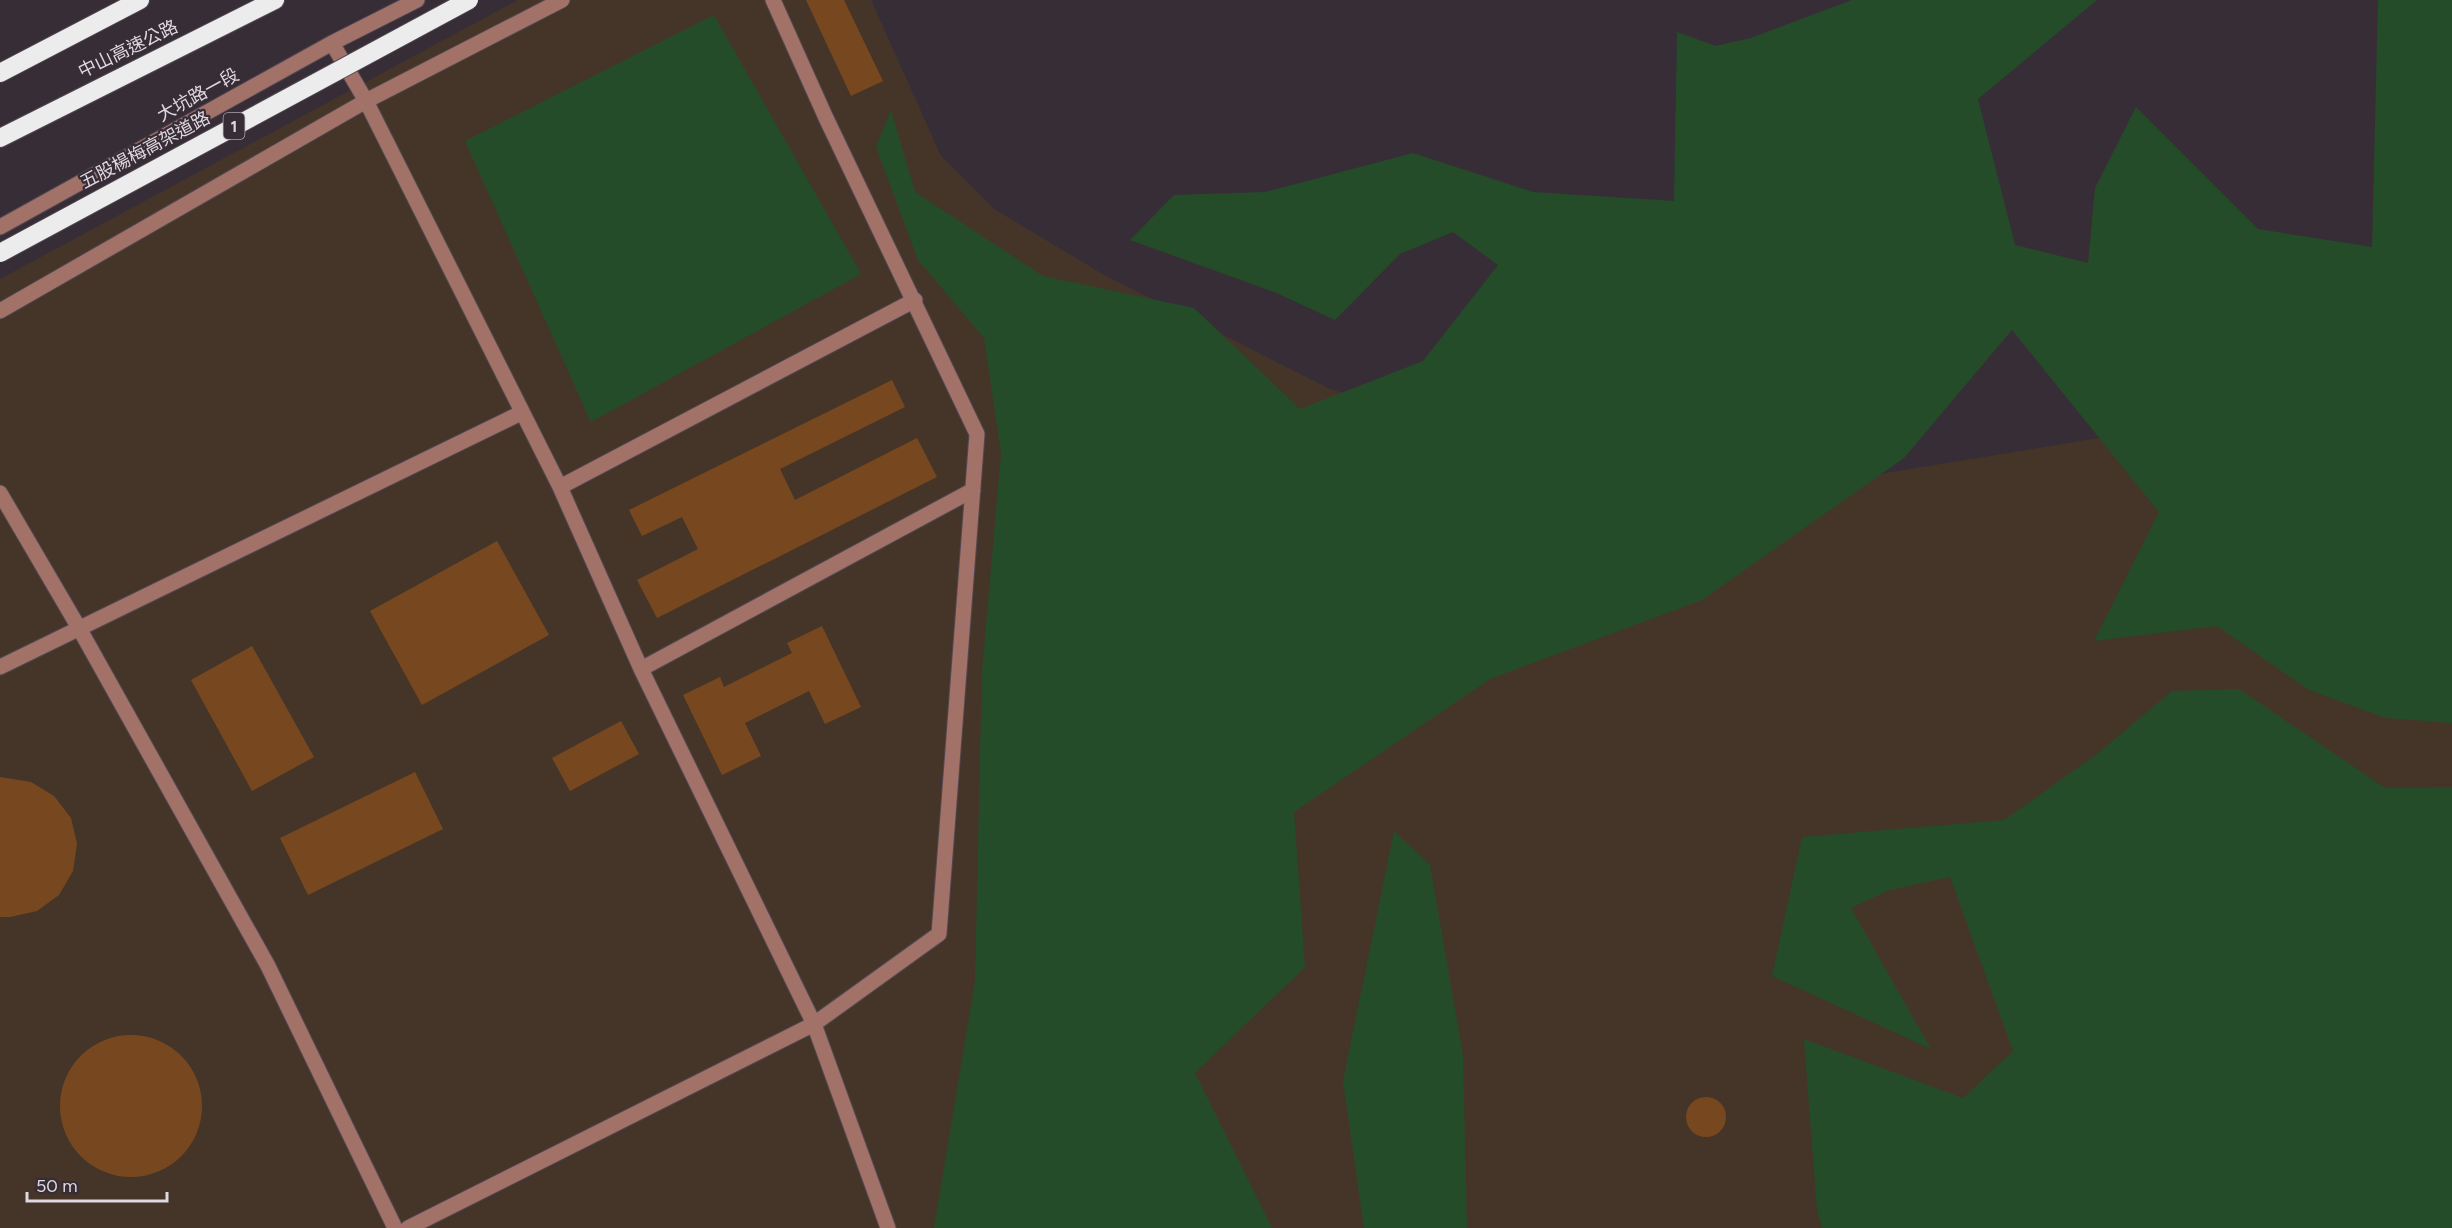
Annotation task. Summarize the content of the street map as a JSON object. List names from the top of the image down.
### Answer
{
  "streets": {
    "highway": ["中山高速公路", "1", "五股楊梅高架道路"],
    "street": ["大坑路一段"]
  },
  "scale_bar": "50 m"
}
